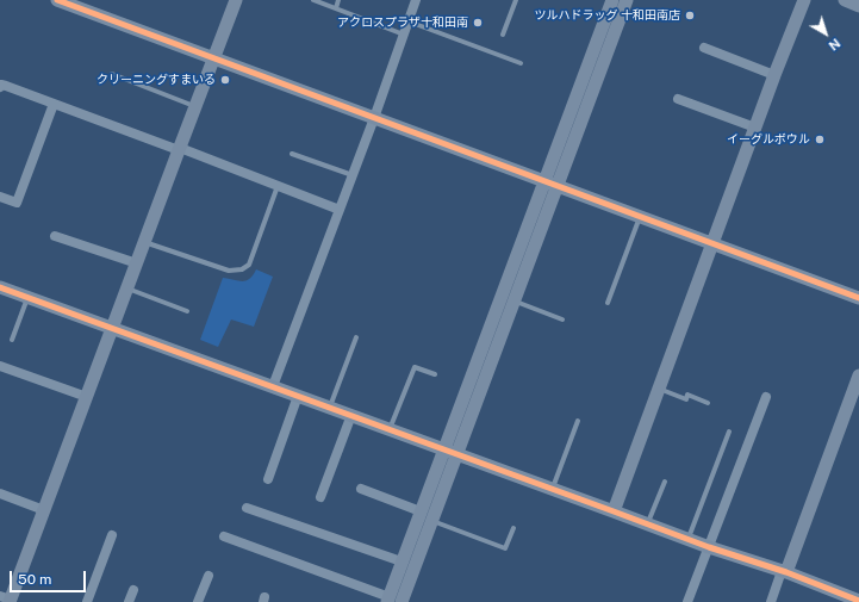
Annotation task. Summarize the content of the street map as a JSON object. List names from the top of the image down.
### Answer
{
  "places": [
    "ツルハドラッグ 十和田南店",
    "アクロスプラザ十和田南",
    "クリーニングすまいる",
    "イーグルボウル"
  ],
  "scale_bar": "50 m",
  "north": "bottom right"
}
